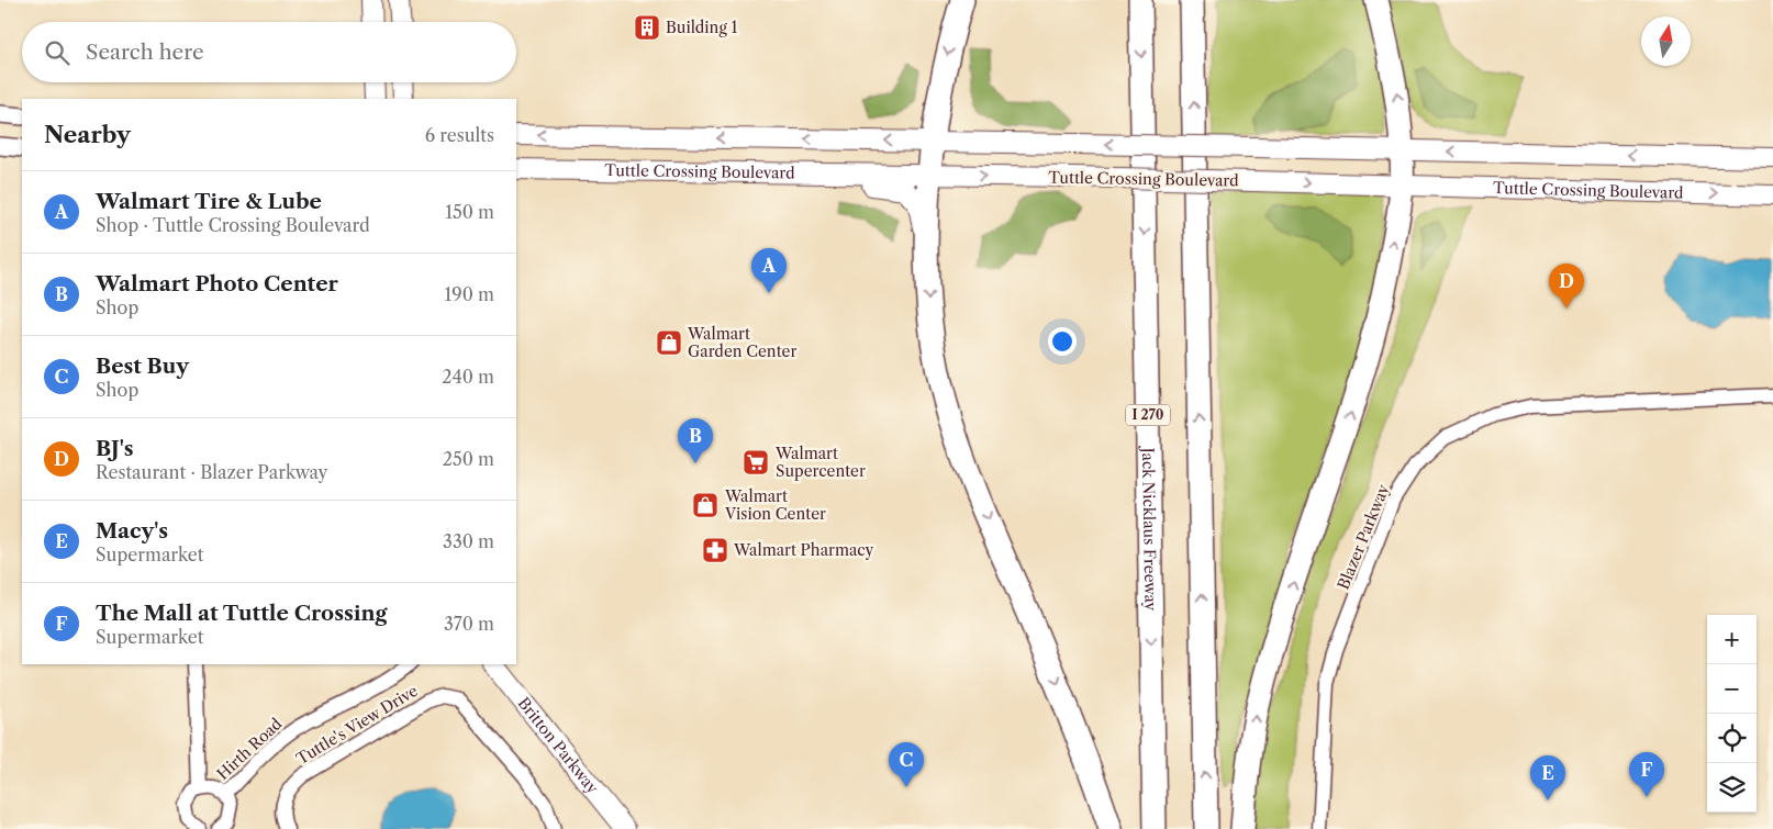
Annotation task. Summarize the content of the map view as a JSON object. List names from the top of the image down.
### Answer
{
  "streets": {
    "highway": ["I 270", "Jack Nicklaus Freeway"],
    "main road": ["Tuttle Crossing Boulevard", "Britton Parkway"],
    "street": ["Blazer Parkway", "Tuttle's View Drive", "Hirth Road"]
  },
  "places": {
    "building": ["Building 1"],
    "shop": ["Walmart Garden Center", "Walmart Vision Center"],
    "supermarket": ["Walmart Supercenter"],
    "pharmacy": ["Walmart Pharmacy"]
  },
  "north": "top",
  "page": {
    "search": "Search here",
    "heading": ["Nearby", "6 results"],
    "list": [
      {
        "mark": "A",
        "name": "Walmart Tire & Lube",
        "note": "Shop · Tuttle Crossing Boulevard",
        "value": "150 m"
      },
      {
        "mark": "B",
        "name": "Walmart Photo Center",
        "note": "Shop",
        "value": "190 m"
      },
      {
        "mark": "C",
        "name": "Best Buy",
        "note": "Shop",
        "value": "240 m"
      },
      {
        "mark": "D",
        "name": "BJ's",
        "note": "Restaurant · Blazer Parkway",
        "value": "250 m"
      },
      {
        "mark": "E",
        "name": "Macy's",
        "note": "Supermarket",
        "value": "330 m"
      },
      {
        "mark": "F",
        "name": "The Mall at Tuttle Crossing",
        "note": "Supermarket",
        "value": "370 m"
      }
    ],
    "pins": [
      "A",
      "D",
      "B",
      "C",
      "F",
      "E"
    ],
    "map_buttons": ["+", "−"]
  }
}
